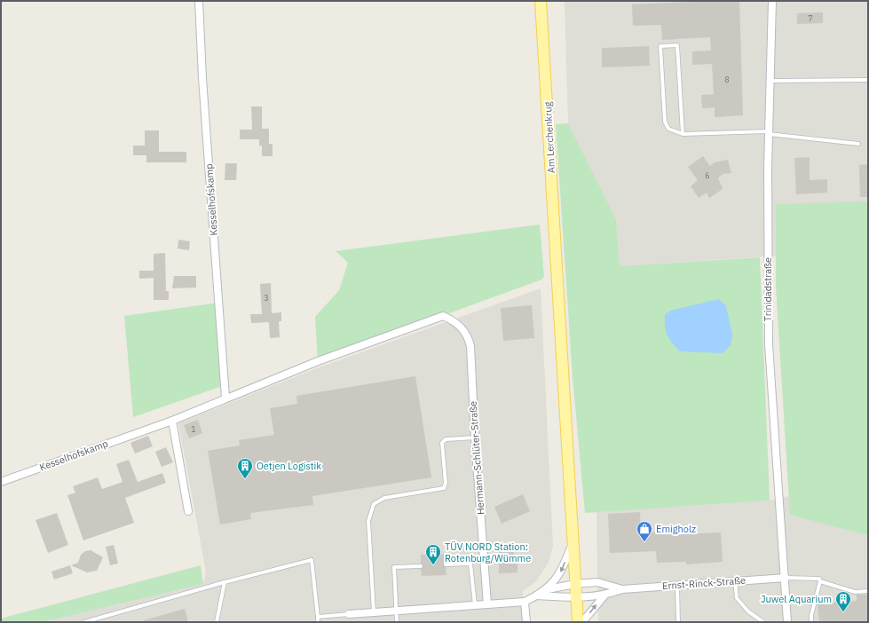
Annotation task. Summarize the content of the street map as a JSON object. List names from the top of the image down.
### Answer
{
  "streets": {
    "main road": ["Am Lerchenkrug"],
    "street": [
      "Kesselhofskamp",
      "Trinidadstraße",
      "Hermann-Schlüter-Straße",
      "Ernst-Rinck-Straße"
    ]
  },
  "crossings": [
    ["Am Lerchenkrug", "Ernst-Rinck-Straße"],
    ["Kesselhofskamp", "Hermann-Schlüter-Straße"],
    ["Trinidadstraße", "Ernst-Rinck-Straße"]
  ],
  "places": {
    "building": ["Oetjen Logistik", "TÜV NORD Station: Rotenburg/Wümme", "Juwel Aquarium"],
    "shop": ["Emigholz"]
  },
  "house_numbers": [
    "7",
    "8",
    "6",
    "3",
    "1"
  ]
}
